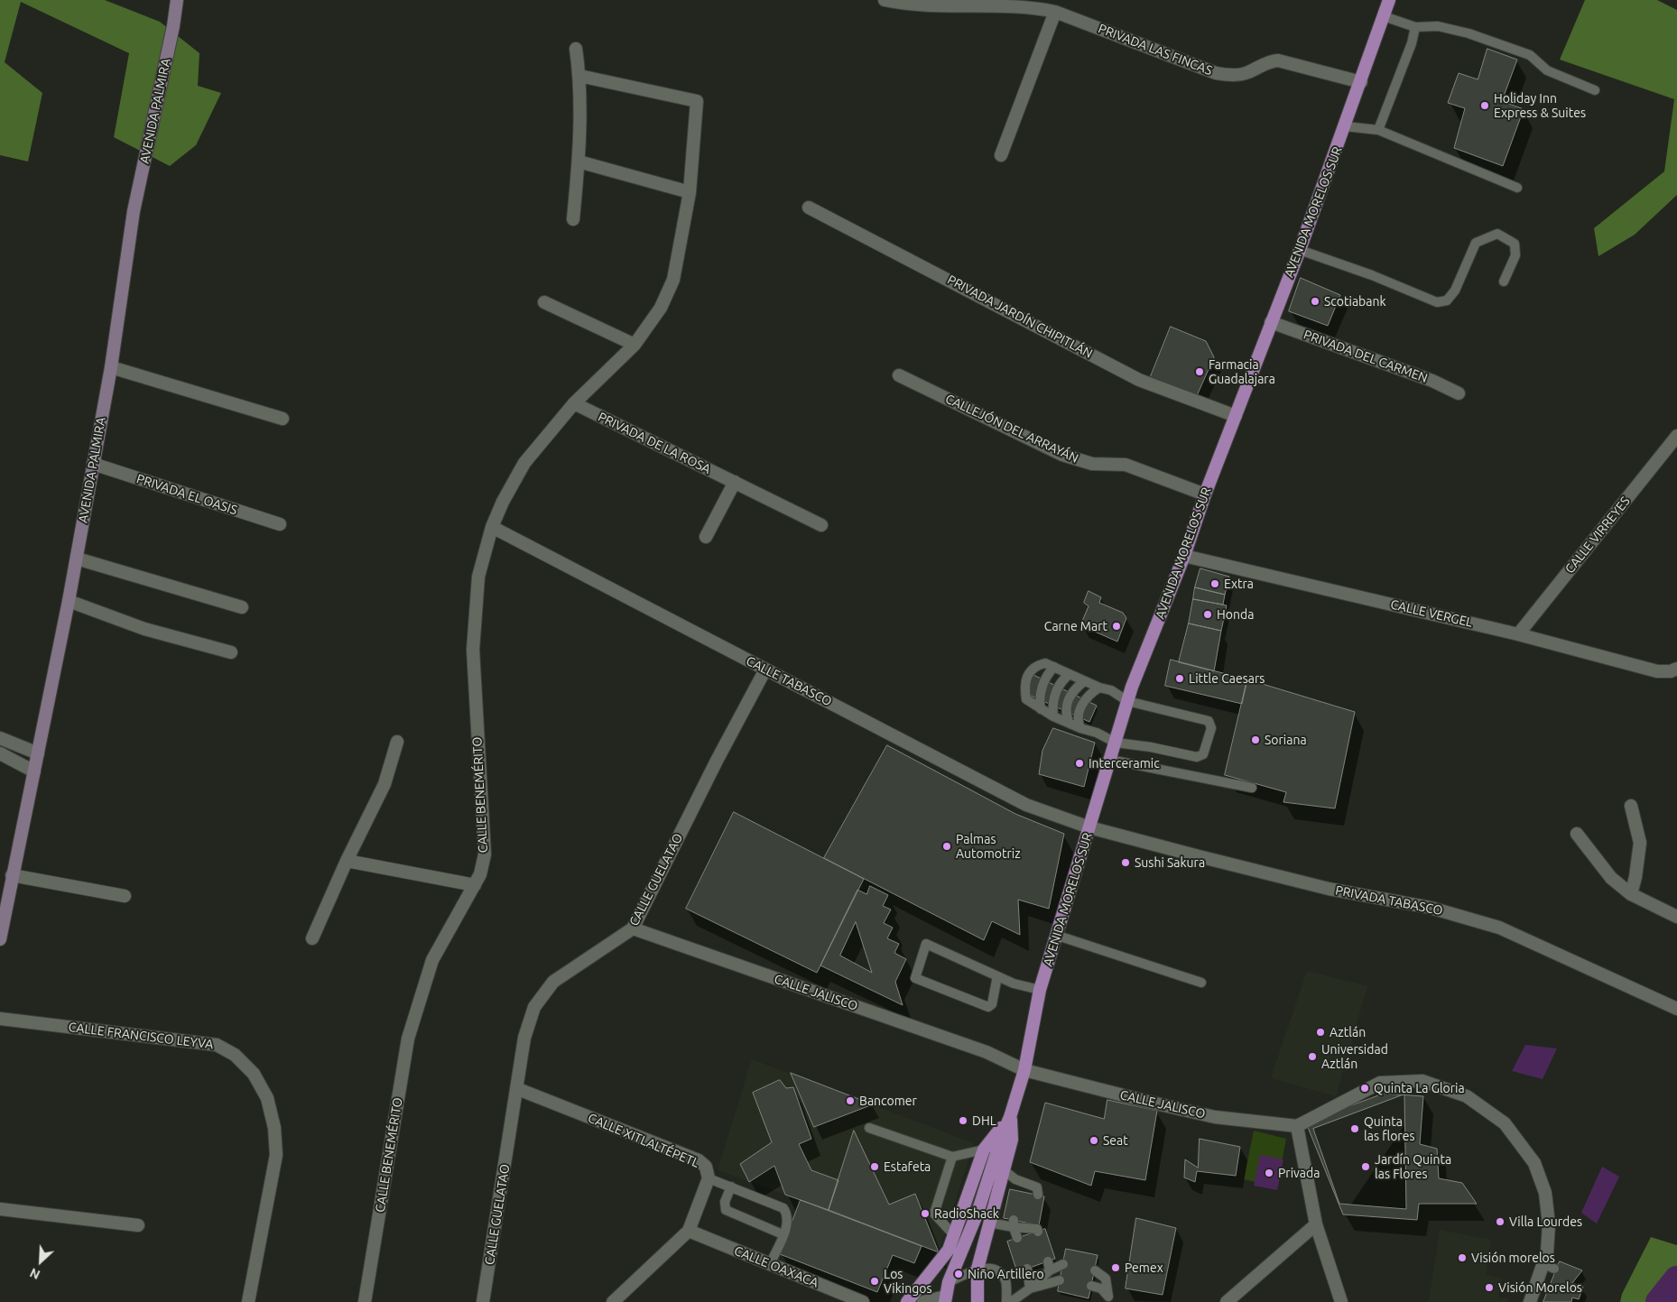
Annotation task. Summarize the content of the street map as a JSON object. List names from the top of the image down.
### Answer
{
  "streets": {
    "main road": ["AVENIDA PALMIRA", "AVENIDA MORELOS SUR"],
    "street": [
      "PRIVADA LAS FINCAS",
      "PRIVADA JARDÍN CHIPITLÁN",
      "PRIVADA DEL CARMEN",
      "CALLEJÓN DEL ARRAYÁN",
      "PRIVADA DE LA ROSA",
      "PRIVADA EL OASIS",
      "CALLE VIRREYES",
      "CALLE VERGEL",
      "CALLE TABASCO",
      "CALLE BENEMÉRITO",
      "CALLE GUELATAO",
      "PRIVADA TABASCO",
      "CALLE JALISCO",
      "CALLE FRANCISCO LEYVA",
      "CALLE XITLALTÉPETL",
      "CALLE OAXACA"
    ]
  },
  "crossings": [
    ["PRIVADA LAS FINCAS", "AVENIDA MORELOS SUR"],
    ["AVENIDA PALMIRA", "PRIVADA EL OASIS"],
    ["AVENIDA MORELOS SUR", "PRIVADA JARDÍN CHIPITLÁN"],
    ["AVENIDA MORELOS SUR", "PRIVADA DEL CARMEN"],
    ["AVENIDA MORELOS SUR", "CALLEJÓN DEL ARRAYÁN"],
    ["AVENIDA MORELOS SUR", "CALLE VERGEL"],
    ["AVENIDA MORELOS SUR", "CALLE TABASCO"],
    ["AVENIDA MORELOS SUR", "PRIVADA TABASCO"],
    ["AVENIDA MORELOS SUR", "CALLE JALISCO"],
    ["PRIVADA DE LA ROSA", "CALLE BENEMÉRITO"],
    ["CALLE VIRREYES", "CALLE VERGEL"],
    ["CALLE TABASCO", "CALLE BENEMÉRITO"],
    ["CALLE TABASCO", "CALLE GUELATAO"],
    ["CALLE TABASCO", "PRIVADA TABASCO"],
    ["CALLE GUELATAO", "CALLE JALISCO"],
    ["CALLE GUELATAO", "CALLE XITLALTÉPETL"],
    ["CALLE XITLALTÉPETL", "CALLE OAXACA"]
  ],
  "places": [
    "Holiday Inn Express & Suites",
    "Scotiabank",
    "Farmacia Guadalajara",
    "Extra",
    "Honda",
    "Carne Mart",
    "Little Caesars",
    "Soriana",
    "Interceramic",
    "Palmas Automotriz",
    "Sushi Sakura",
    "Aztlán",
    "Universidad Aztlán",
    "Quinta La Gloria",
    "Bancomer",
    "DHL",
    "Quinta las flores",
    "Seat",
    "Estafeta",
    "Jardín Quinta las Flores",
    "Privada",
    "RadioShack",
    "Villa Lourdes",
    "Visión morelos",
    "Pemex",
    "Niño Artillero",
    "Los Vikingos",
    "Visión Morelos"
  ],
  "north": "bottom left"
}
